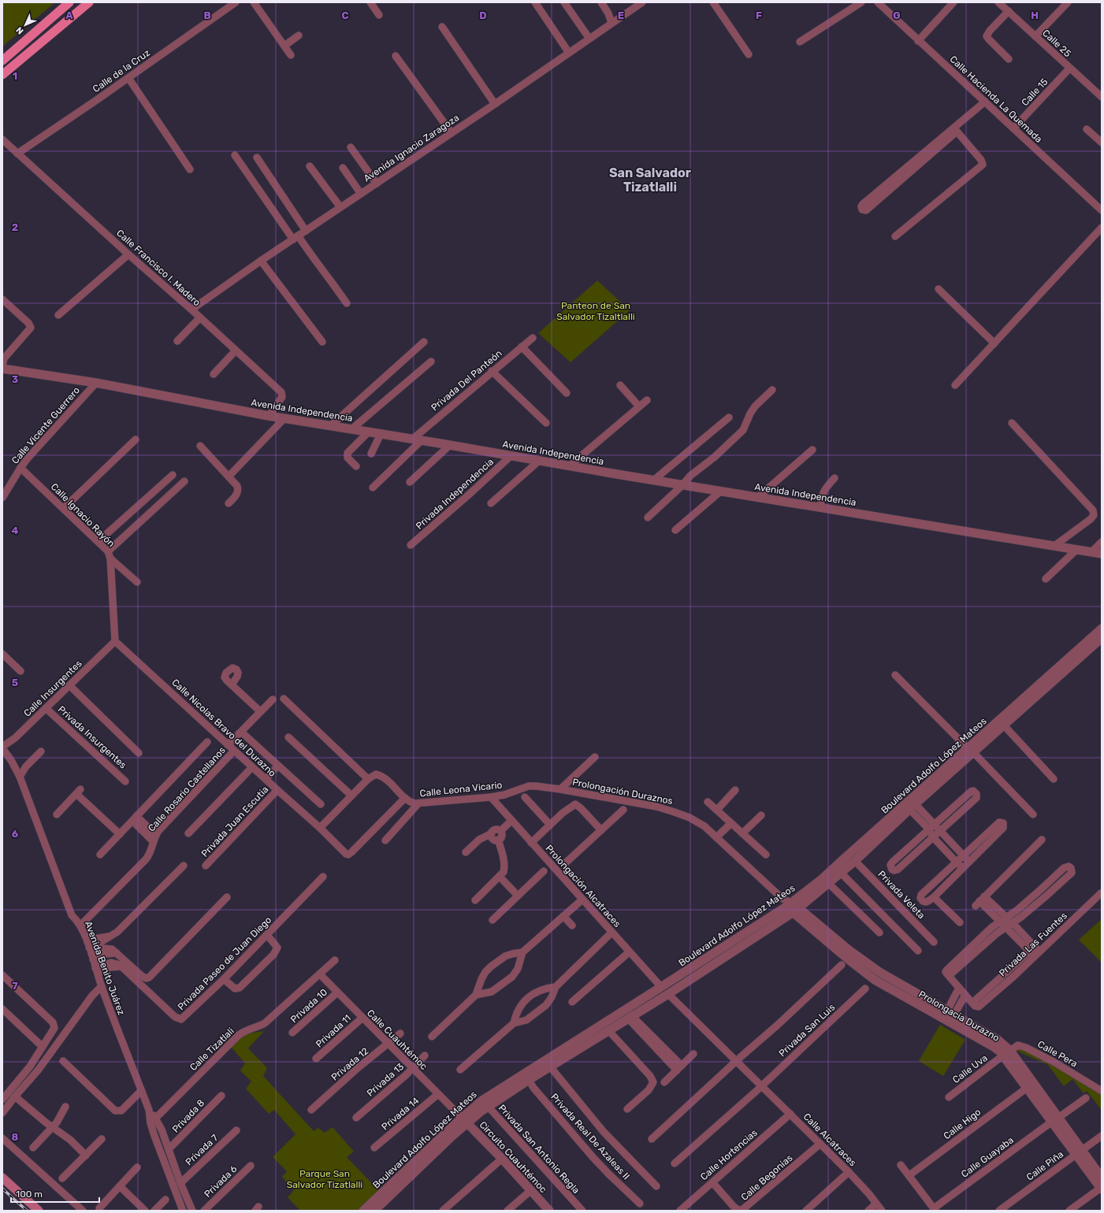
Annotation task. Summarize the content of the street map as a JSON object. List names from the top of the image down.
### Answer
{
  "streets": {
    "street": [
      "Calle 25",
      "Calle de la Cruz",
      "Calle 15",
      "Calle Hacienda La Quemada",
      "Avenida Ignacio Zaragoza",
      "Calle Francisco I. Madero",
      "Privada Del Panteón",
      "Avenida Independencia",
      "Calle Vicente Guerrero",
      "Privada Independencia",
      "Calle Ignacio Rayón",
      "Calle Insurgentes",
      "Calle Nicolas Bravo del Durazno",
      "Privada Insurgentes",
      "Boulevard Adolfo López Mateos",
      "Calle Rosario Castellanos",
      "Calle Leona Vicario",
      "Prolongación Duraznos",
      "Privada Juan Escutia",
      "Prolongación Alcatraces",
      "Privada Veleta",
      "Privada Las Fuentes",
      "Privada Paseo de Juan Diego",
      "Avenida Benito Juárez",
      "Privada 10",
      "Prolongacia Durazno",
      "Privada San Luis",
      "Privada 11",
      "Calle Cuauhtémoc",
      "Calle Tizatlali",
      "Calle Pera",
      "Privada 12",
      "Calle Uva",
      "Privada 13",
      "Privada 14",
      "Privada 8",
      "Calle Higo",
      "Privada Real De Azaleas II",
      "Calle Alcatraces",
      "Privada San Antonio Regla",
      "Privada 7",
      "Calle Hortencias",
      "Circuito Cuauhtémoc",
      "Calle Guayaba",
      "Calle Piña",
      "Calle Begonias",
      "Privada 6"
    ]
  },
  "crossings": [
    ["Calle 25", "Calle 15"],
    ["Calle de la Cruz", "Calle Francisco I. Madero"],
    ["Calle 15", "Calle Hacienda La Quemada"],
    ["Avenida Ignacio Zaragoza", "Calle Francisco I. Madero"],
    ["Calle Francisco I. Madero", "Avenida Independencia"],
    ["Privada Del Panteón", "Avenida Independencia"],
    ["Avenida Independencia", "Calle Vicente Guerrero"],
    ["Avenida Independencia", "Privada Independencia"],
    ["Calle Vicente Guerrero", "Calle Ignacio Rayón"],
    ["Calle Ignacio Rayón", "Calle Insurgentes"],
    ["Calle Ignacio Rayón", "Calle Nicolas Bravo del Durazno"],
    ["Calle Insurgentes", "Calle Nicolas Bravo del Durazno"],
    ["Calle Insurgentes", "Privada Insurgentes"],
    ["Calle Insurgentes", "Avenida Benito Juárez"],
    ["Calle Nicolas Bravo del Durazno", "Calle Rosario Castellanos"],
    ["Calle Nicolas Bravo del Durazno", "Calle Leona Vicario"],
    ["Calle Nicolas Bravo del Durazno", "Privada Juan Escutia"],
    ["Boulevard Adolfo López Mateos", "Prolongación Duraznos"],
    ["Boulevard Adolfo López Mateos", "Prolongación Alcatraces"],
    ["Boulevard Adolfo López Mateos", "Privada Veleta"],
    ["Boulevard Adolfo López Mateos", "Prolongacia Durazno"],
    ["Boulevard Adolfo López Mateos", "Calle Cuauhtémoc"],
    ["Boulevard Adolfo López Mateos", "Privada Real De Azaleas II"],
    ["Boulevard Adolfo López Mateos", "Calle Alcatraces"],
    ["Boulevard Adolfo López Mateos", "Privada San Antonio Regla"],
    ["Boulevard Adolfo López Mateos", "Circuito Cuauhtémoc"],
    ["Calle Rosario Castellanos", "Avenida Benito Juárez"],
    ["Calle Leona Vicario", "Prolongación Duraznos"],
    ["Calle Leona Vicario", "Prolongación Alcatraces"],
    ["Prolongación Duraznos", "Prolongacia Durazno"],
    ["Privada Paseo de Juan Diego", "Avenida Benito Juárez"],
    ["Avenida Benito Juárez", "Calle Tizatlali"],
    ["Avenida Benito Juárez", "Privada 8"],
    ["Avenida Benito Juárez", "Privada 7"],
    ["Privada 10", "Calle Cuauhtémoc"],
    ["Prolongacia Durazno", "Calle Pera"],
    ["Prolongacia Durazno", "Calle Uva"],
    ["Prolongacia Durazno", "Calle Higo"],
    ["Prolongacia Durazno", "Calle Guayaba"],
    ["Prolongacia Durazno", "Calle Piña"],
    ["Privada San Luis", "Calle Alcatraces"],
    ["Privada 11", "Calle Cuauhtémoc"],
    ["Calle Cuauhtémoc", "Calle Tizatlali"],
    ["Calle Cuauhtémoc", "Privada 12"],
    ["Calle Cuauhtémoc", "Privada 13"],
    ["Calle Cuauhtémoc", "Privada 14"],
    ["Calle Cuauhtémoc", "Circuito Cuauhtémoc"],
    ["Calle Pera", "Calle Uva"],
    ["Calle Alcatraces", "Calle Hortencias"],
    ["Calle Alcatraces", "Calle Begonias"],
    ["Calle Hortencias", "Calle Begonias"]
  ],
  "districts": ["San Salvador Tizatlalli"],
  "parks": ["Panteon de San Salvador Tizaltlalli", "Parque San Salvador Tizatlalli"],
  "scale_bar": "100 m",
  "north": "bottom left",
  "grid": {
    "columns": [
      "A",
      "B",
      "C",
      "D",
      "E",
      "F",
      "G",
      "H"
    ],
    "rows": [
      "1",
      "2",
      "3",
      "4",
      "5",
      "6",
      "7",
      "8"
    ]
  }
}
